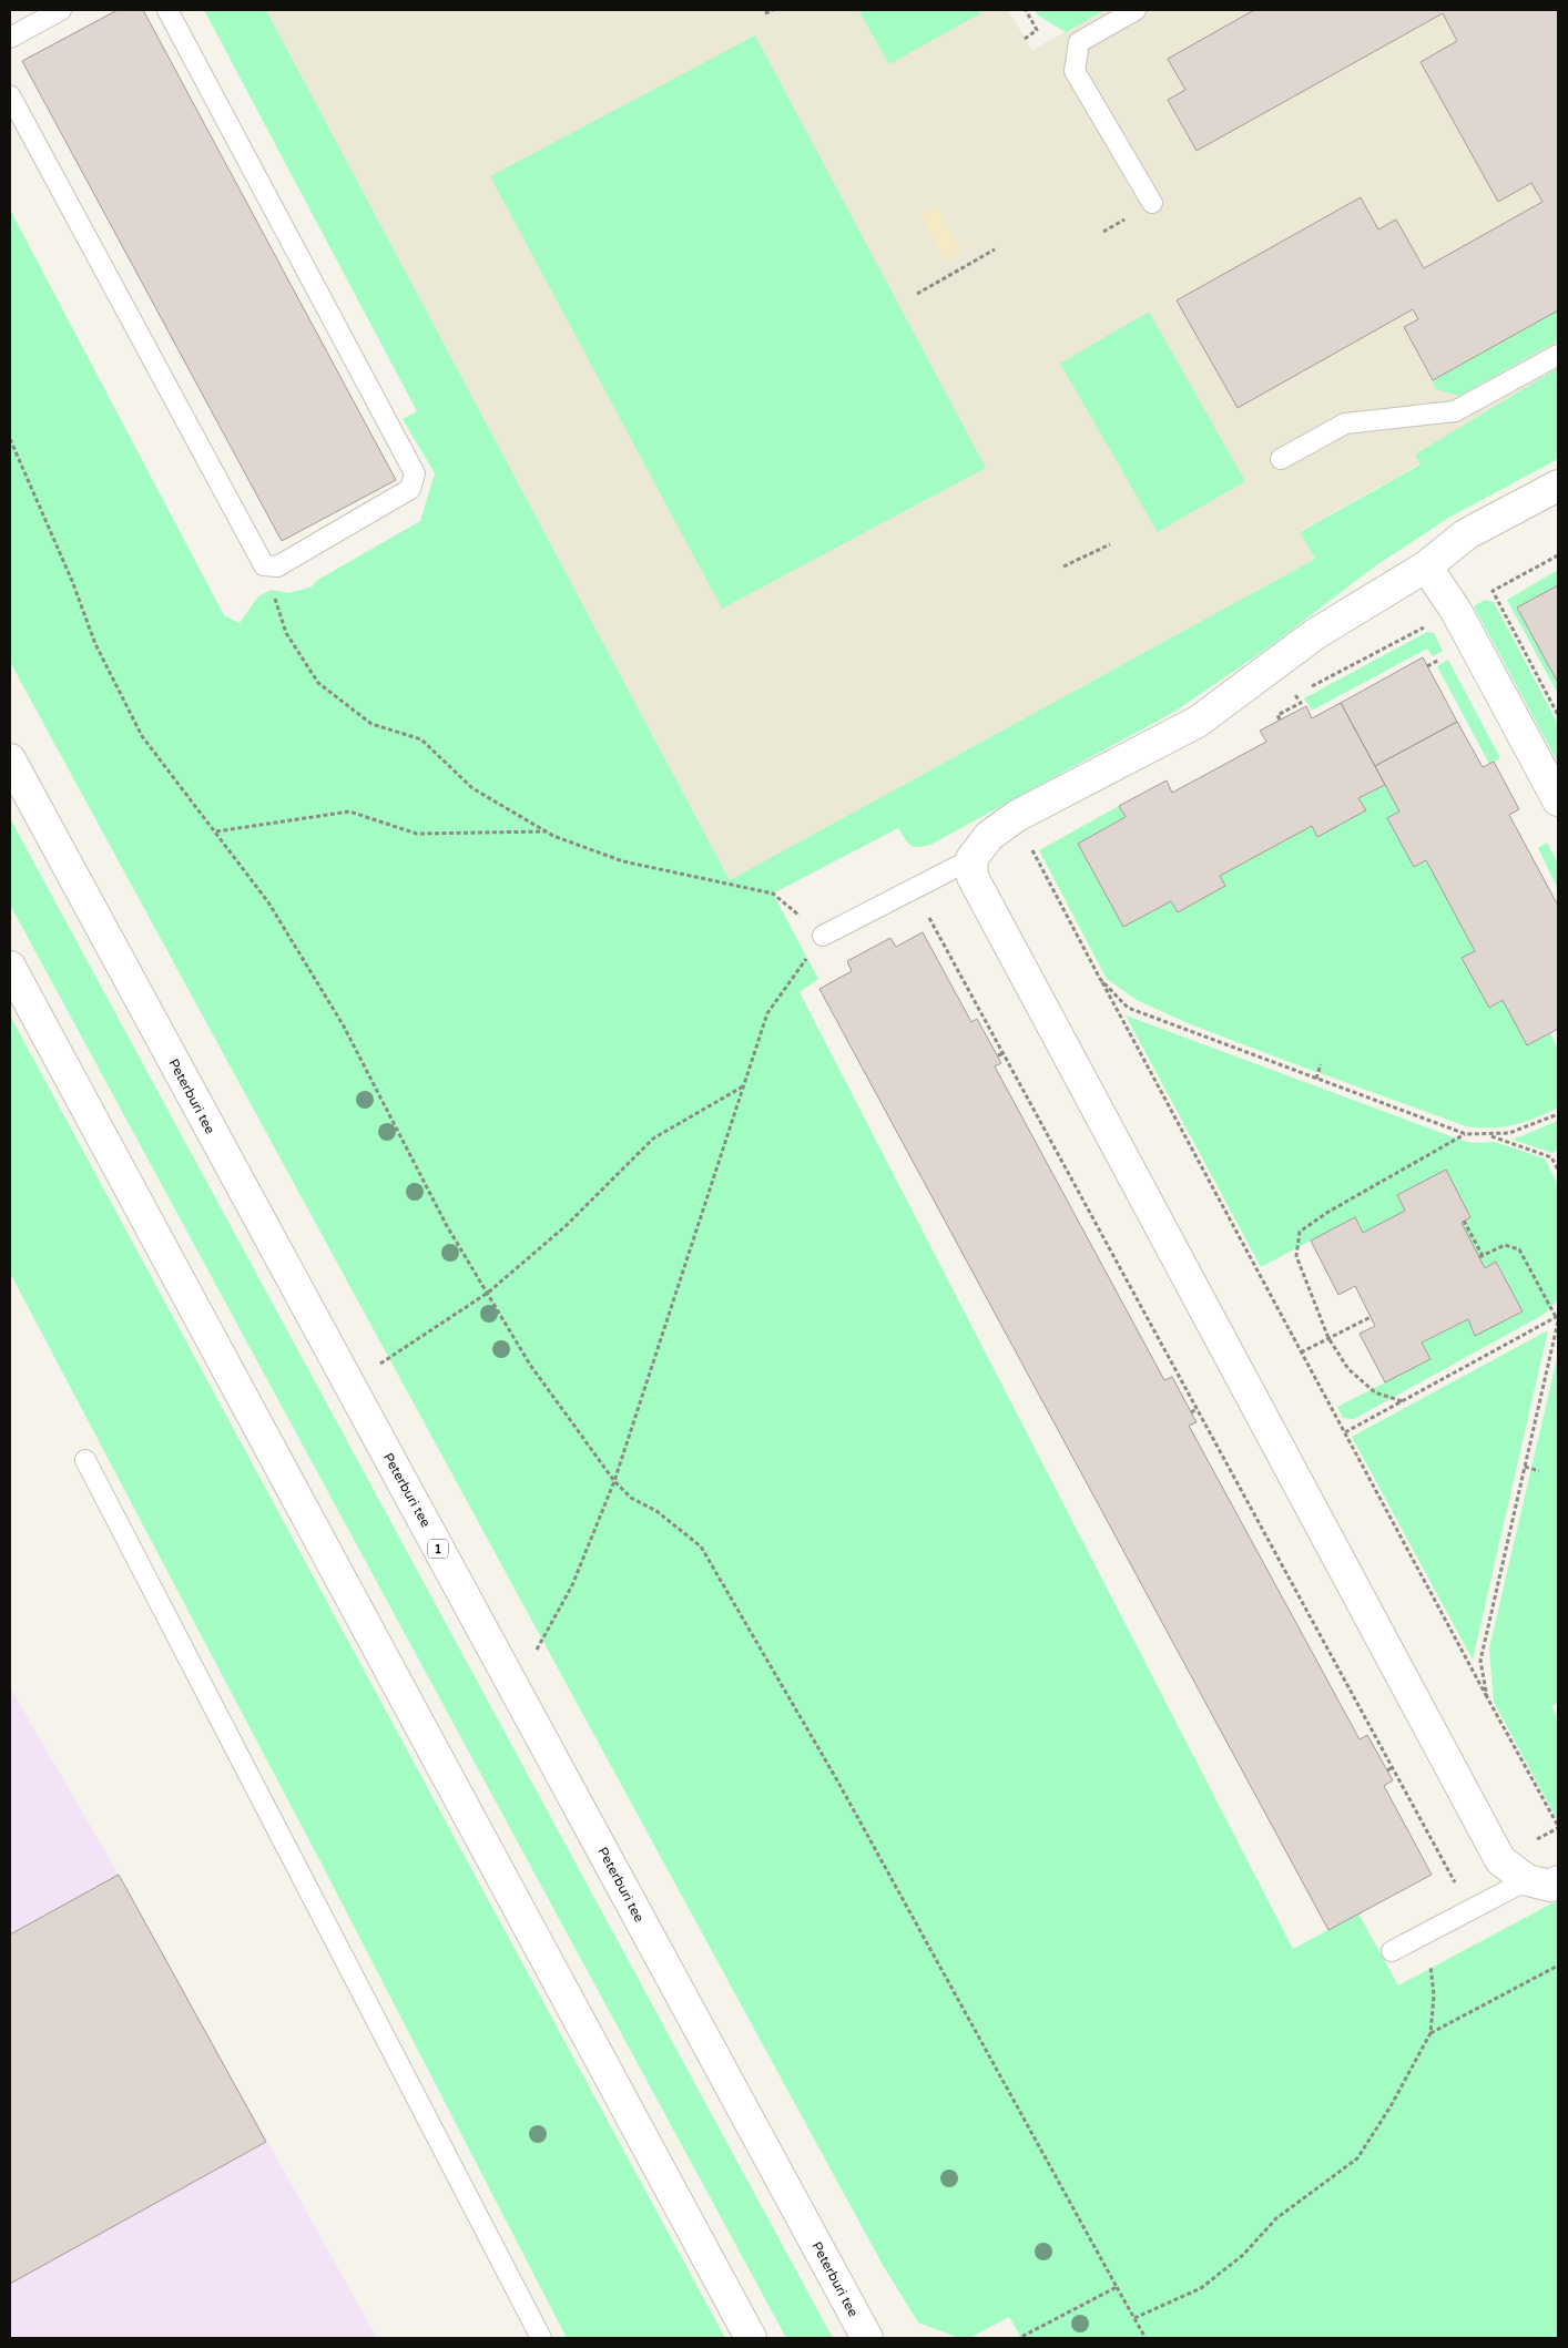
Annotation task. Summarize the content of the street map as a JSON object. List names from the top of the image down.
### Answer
{
  "streets": {
    "main road": ["Peterburi tee", "1"]
  }
}
